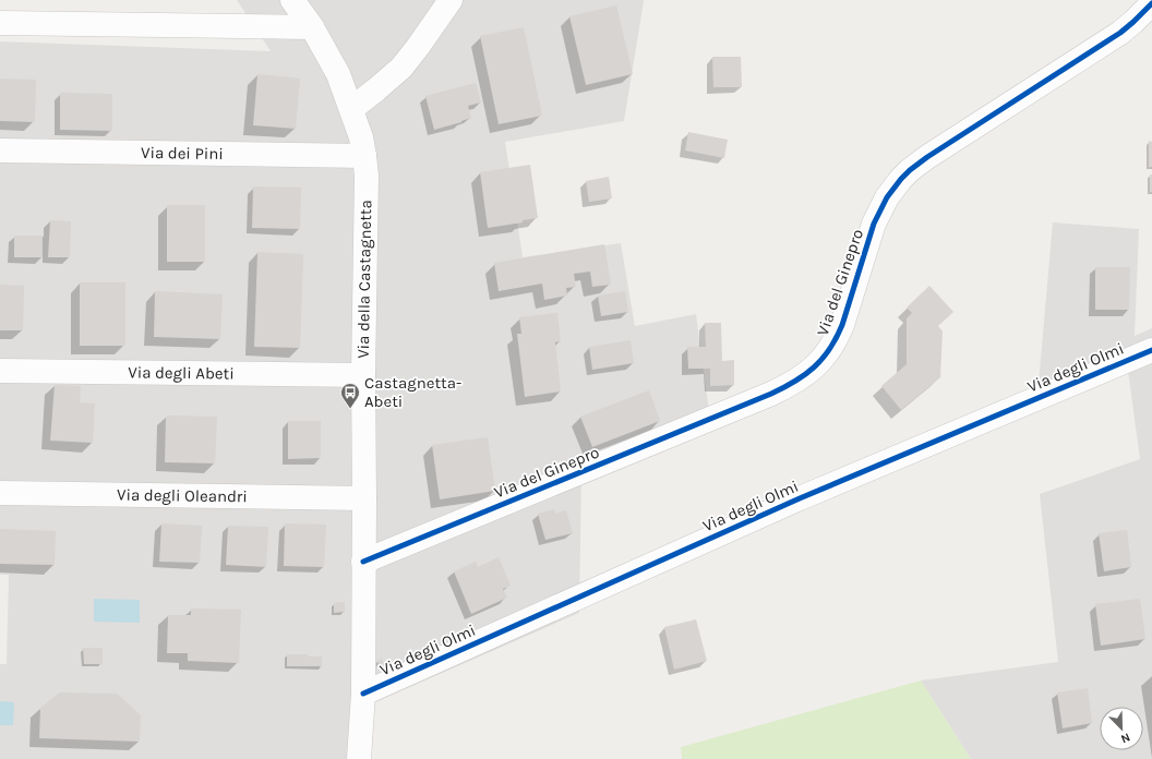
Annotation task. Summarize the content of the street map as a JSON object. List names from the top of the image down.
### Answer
{
  "streets": {
    "street": [
      "Via dei Pini",
      "Via della Castagnetta",
      "Via del Ginepro",
      "Via degli Olmi",
      "Via degli Abeti",
      "Via degli Oleandri"
    ]
  },
  "crossings": [
    ["Via dei Pini", "Via della Castagnetta"],
    ["Via della Castagnetta", "Via del Ginepro"],
    ["Via della Castagnetta", "Via degli Olmi"],
    ["Via della Castagnetta", "Via degli Abeti"],
    ["Via della Castagnetta", "Via degli Oleandri"]
  ],
  "places": {
    "bus stop": ["Castagnetta- Abeti"]
  },
  "north": "bottom right"
}
